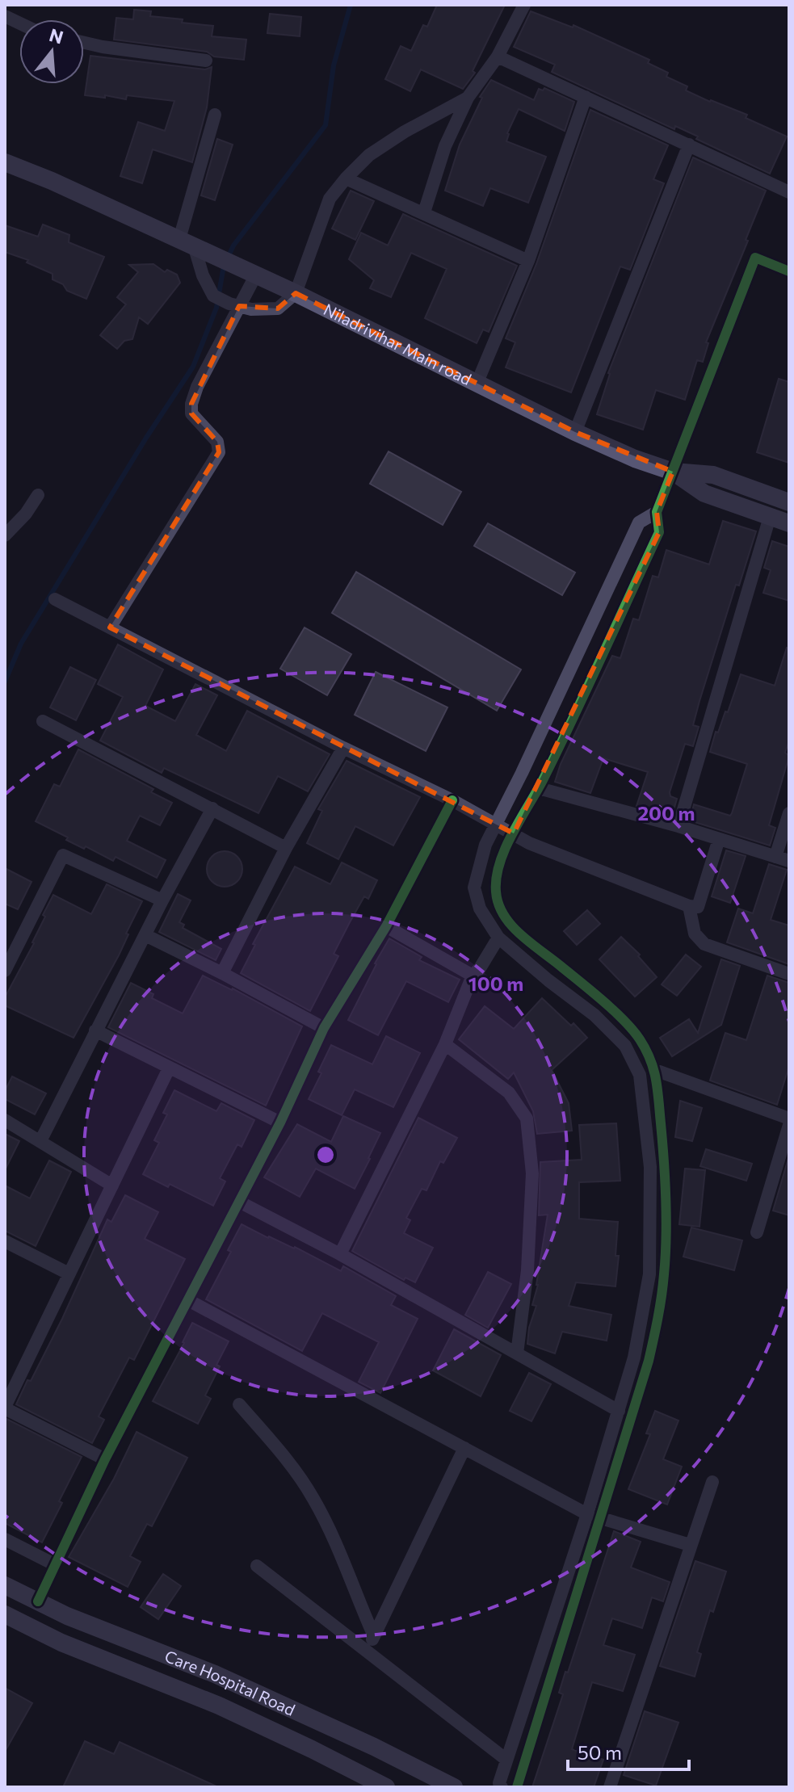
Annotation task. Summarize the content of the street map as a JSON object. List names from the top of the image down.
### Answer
{
  "streets": {
    "street": ["Niladrivihar Main road", "Care Hospital Road"]
  },
  "scale_bar": "50 m",
  "north": "top",
  "rings": ["200 m", "100 m"]
}
